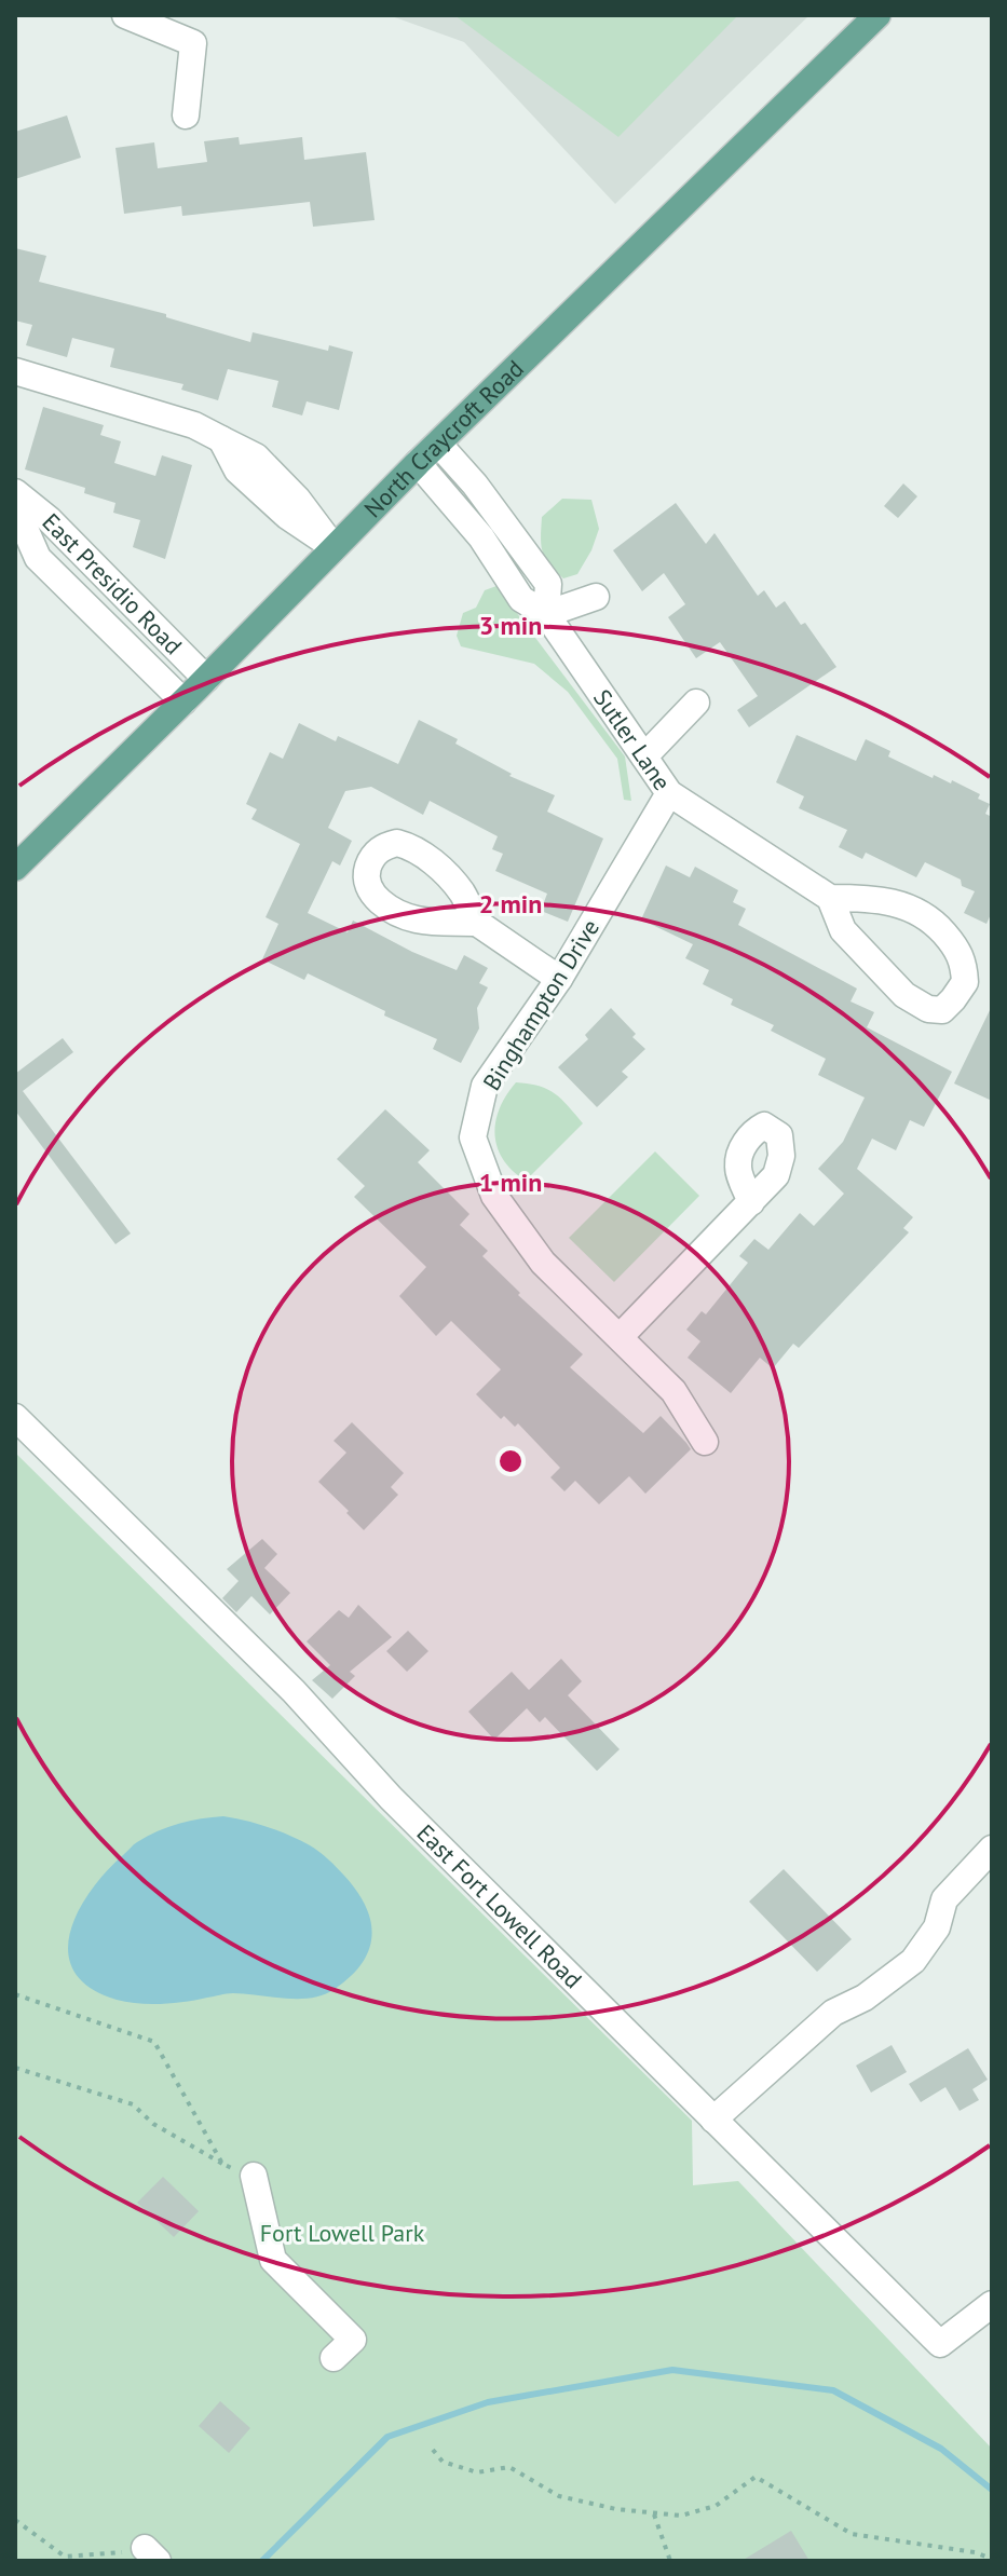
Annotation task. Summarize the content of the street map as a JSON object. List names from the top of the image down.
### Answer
{
  "streets": {
    "main road": ["North Craycroft Road"],
    "street": [
      "East Presidio Road",
      "Sutler Lane",
      "Binghampton Drive",
      "East Fort Lowell Road"
    ]
  },
  "crossings": [
    ["North Craycroft Road", "East Presidio Road"],
    ["North Craycroft Road", "Sutler Lane"],
    ["Sutler Lane", "Binghampton Drive"]
  ],
  "parks": ["Fort Lowell Park"],
  "rings": ["3 min", "2 min", "1 min"]
}
